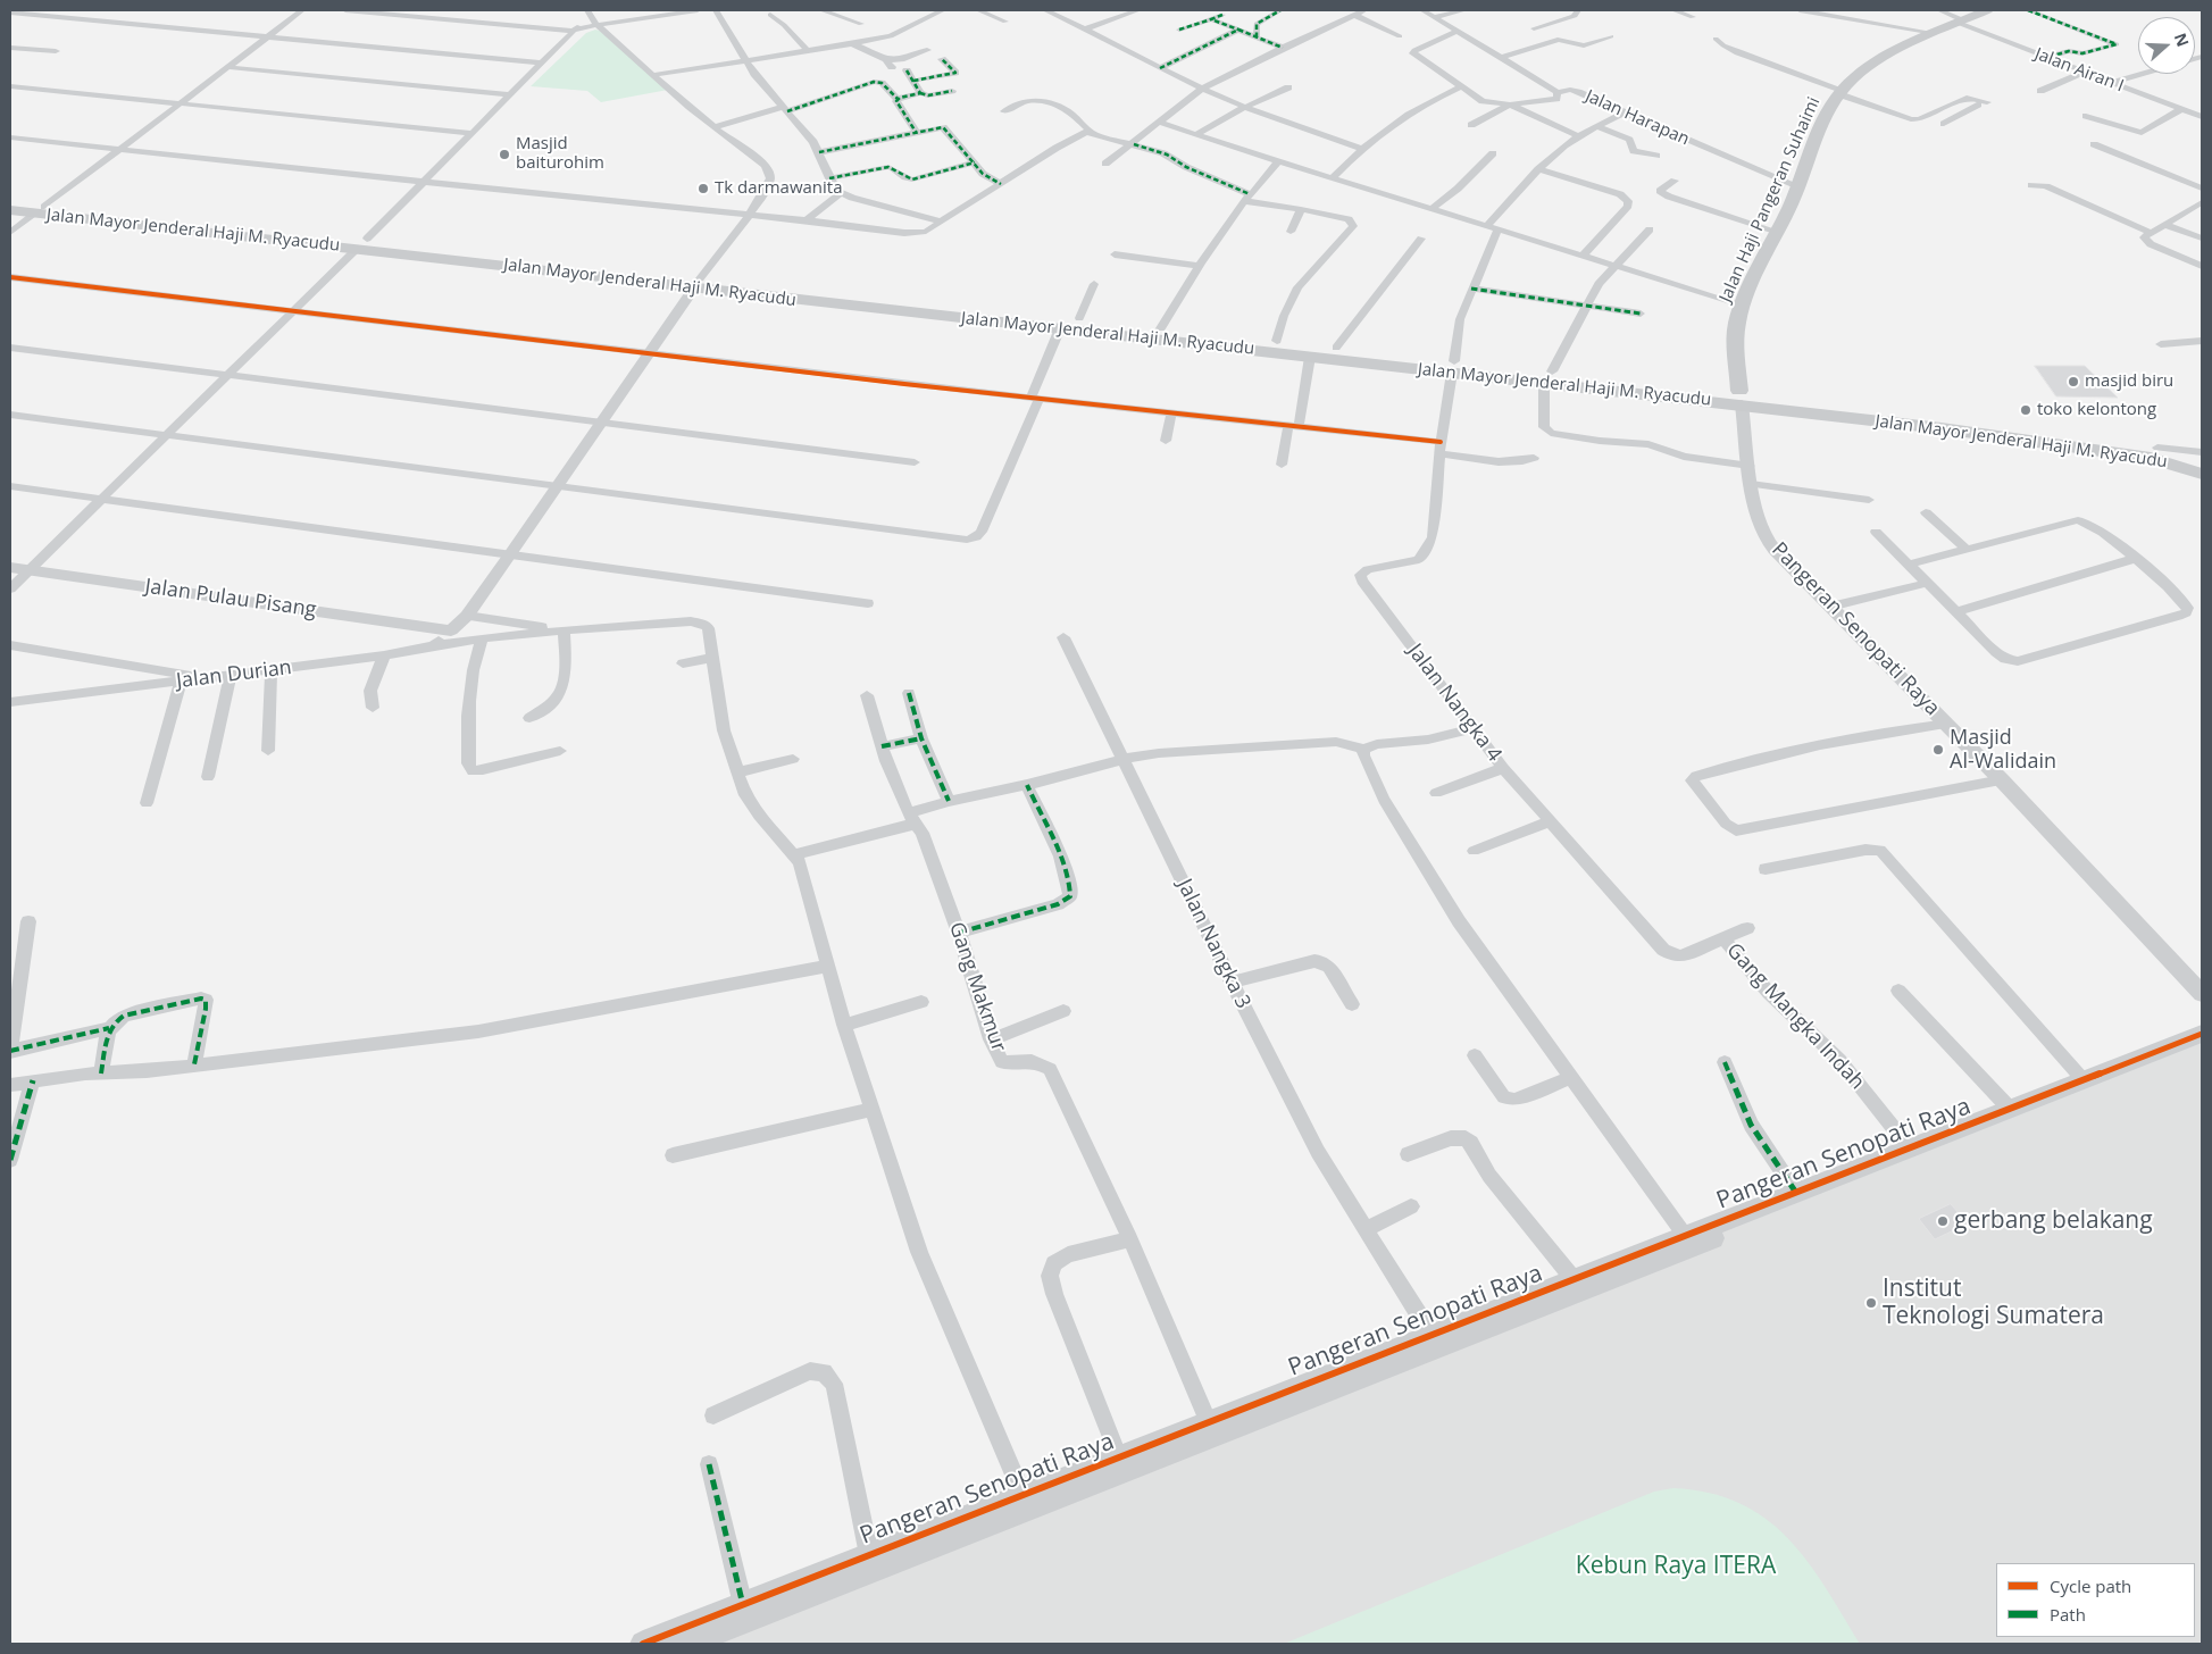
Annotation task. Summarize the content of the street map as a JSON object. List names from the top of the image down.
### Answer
{
  "streets": {
    "main road": ["Jalan Haji Pangeran Suhaimi", "Jalan Mayor Jenderal Haji M. Ryacudu"],
    "street": [
      "Jalan Airan I",
      "Jalan Harapan",
      "Jalan Pulau Pisang",
      "Pangeran Senopati Raya",
      "Jalan Durian",
      "Jalan Nangka 4",
      "Jalan Nangka 3",
      "Gang Makmur",
      "Gang Mangka Indah"
    ]
  },
  "crossings": [
    ["Jalan Airan I", "Jalan Haji Pangeran Suhaimi"],
    ["Jalan Harapan", "Jalan Haji Pangeran Suhaimi"],
    ["Jalan Harapan", "Jalan Nangka 4"],
    ["Jalan Haji Pangeran Suhaimi", "Jalan Mayor Jenderal Haji M. Ryacudu"],
    ["Jalan Haji Pangeran Suhaimi", "Pangeran Senopati Raya"],
    ["Jalan Mayor Jenderal Haji M. Ryacudu", "Pangeran Senopati Raya"],
    ["Jalan Mayor Jenderal Haji M. Ryacudu", "Jalan Nangka 4"],
    ["Jalan Pulau Pisang", "Jalan Durian"],
    ["Pangeran Senopati Raya", "Jalan Nangka 3"],
    ["Pangeran Senopati Raya", "Gang Makmur"],
    ["Pangeran Senopati Raya", "Gang Mangka Indah"],
    ["Jalan Nangka 4", "Gang Mangka Indah"]
  ],
  "parks": ["Kebun Raya ITERA"],
  "places": [
    "Masjid baiturohim",
    "Tk darmawanita",
    "masjid biru",
    "toko kelontong",
    "Masjid Al-Walidain",
    "gerbang belakang",
    "Institut Teknologi Sumatera"
  ],
  "legend": ["Cycle path", "Path"],
  "north": "right"
}
